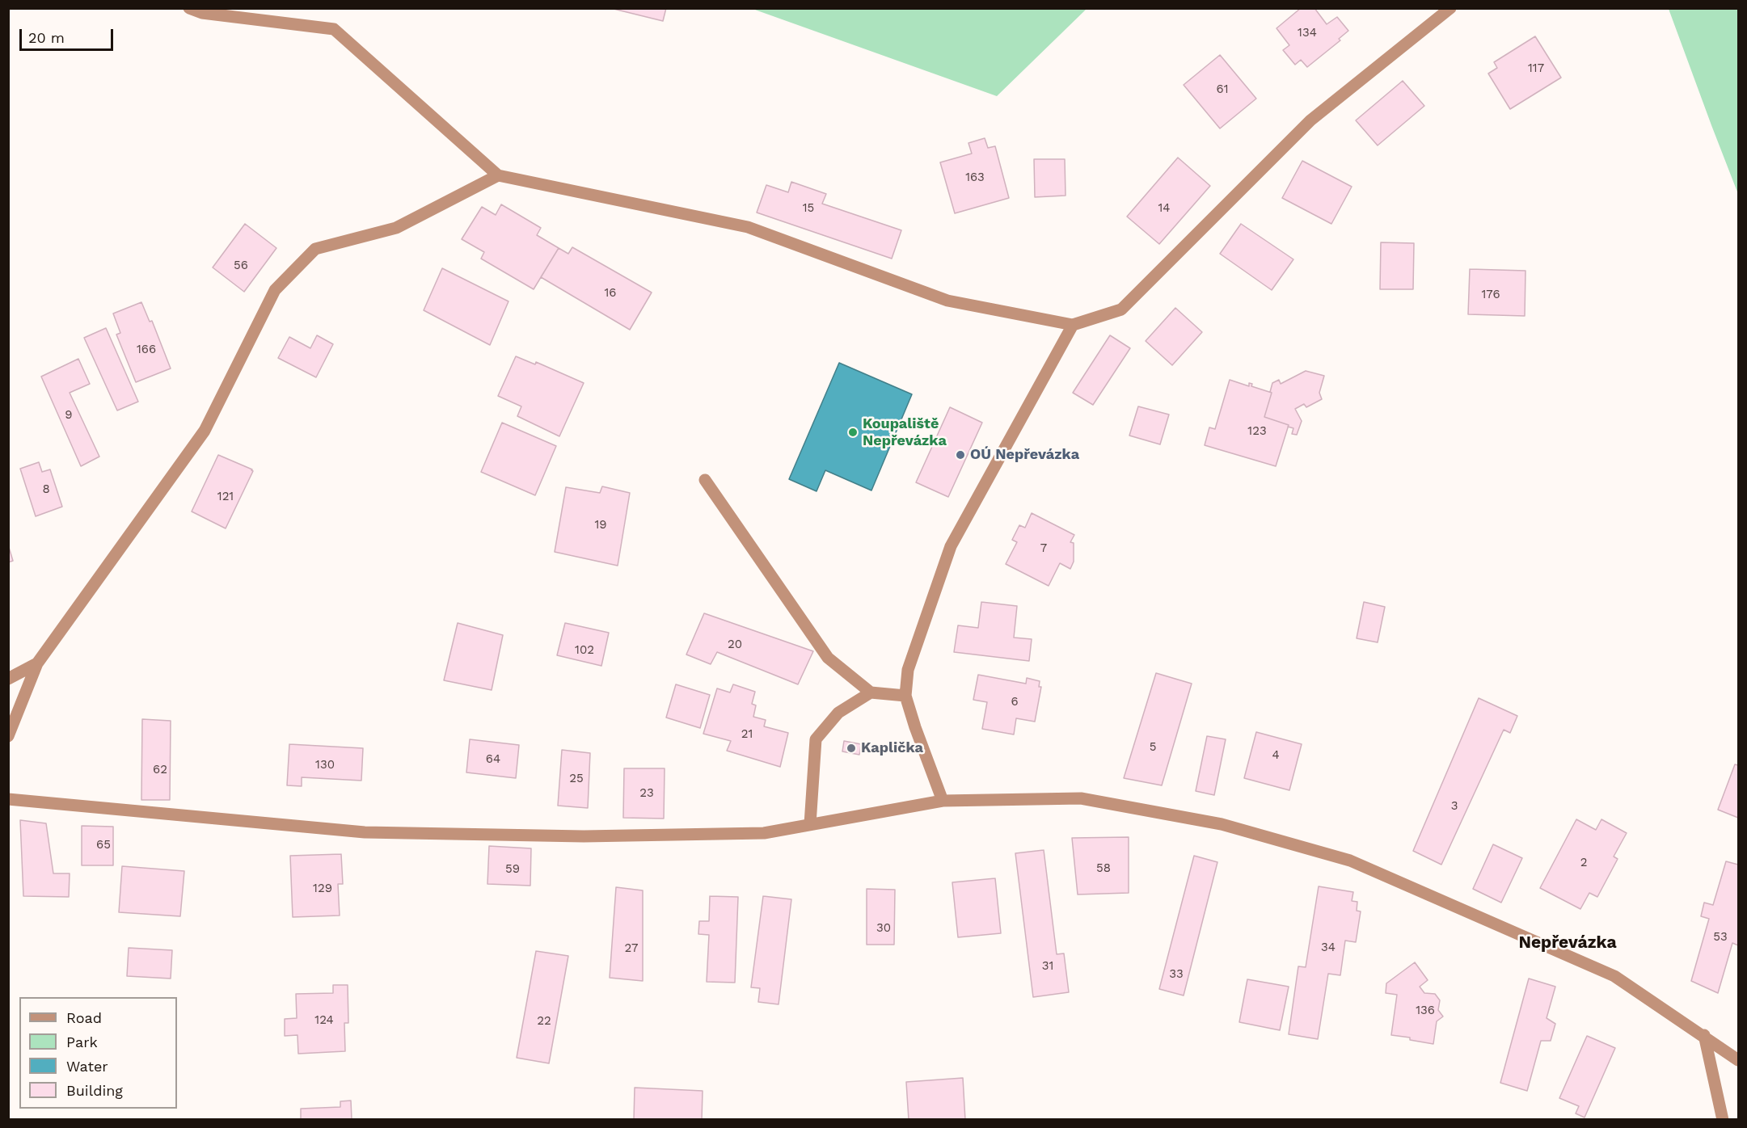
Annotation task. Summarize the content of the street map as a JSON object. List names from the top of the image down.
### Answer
{
  "districts": ["Nepřevázka"],
  "places": ["Koupaliště Nepřevázka", "OÚ Nepřevázka", "Kaplička"],
  "house_numbers": [
    "134",
    "117",
    "61",
    "163",
    "15",
    "14",
    "56",
    "16",
    "176",
    "166",
    "9",
    "123",
    "8",
    "121",
    "19",
    "7",
    "20",
    "102",
    "6",
    "21",
    "5",
    "4",
    "64",
    "130",
    "62",
    "25",
    "23",
    "3",
    "65",
    "2",
    "58",
    "59",
    "129",
    "30",
    "53",
    "34",
    "27",
    "31",
    "33",
    "136",
    "124",
    "22"
  ],
  "legend": [
    "Road",
    "Park",
    "Water",
    "Building"
  ],
  "scale_bar": "20 m"
}
